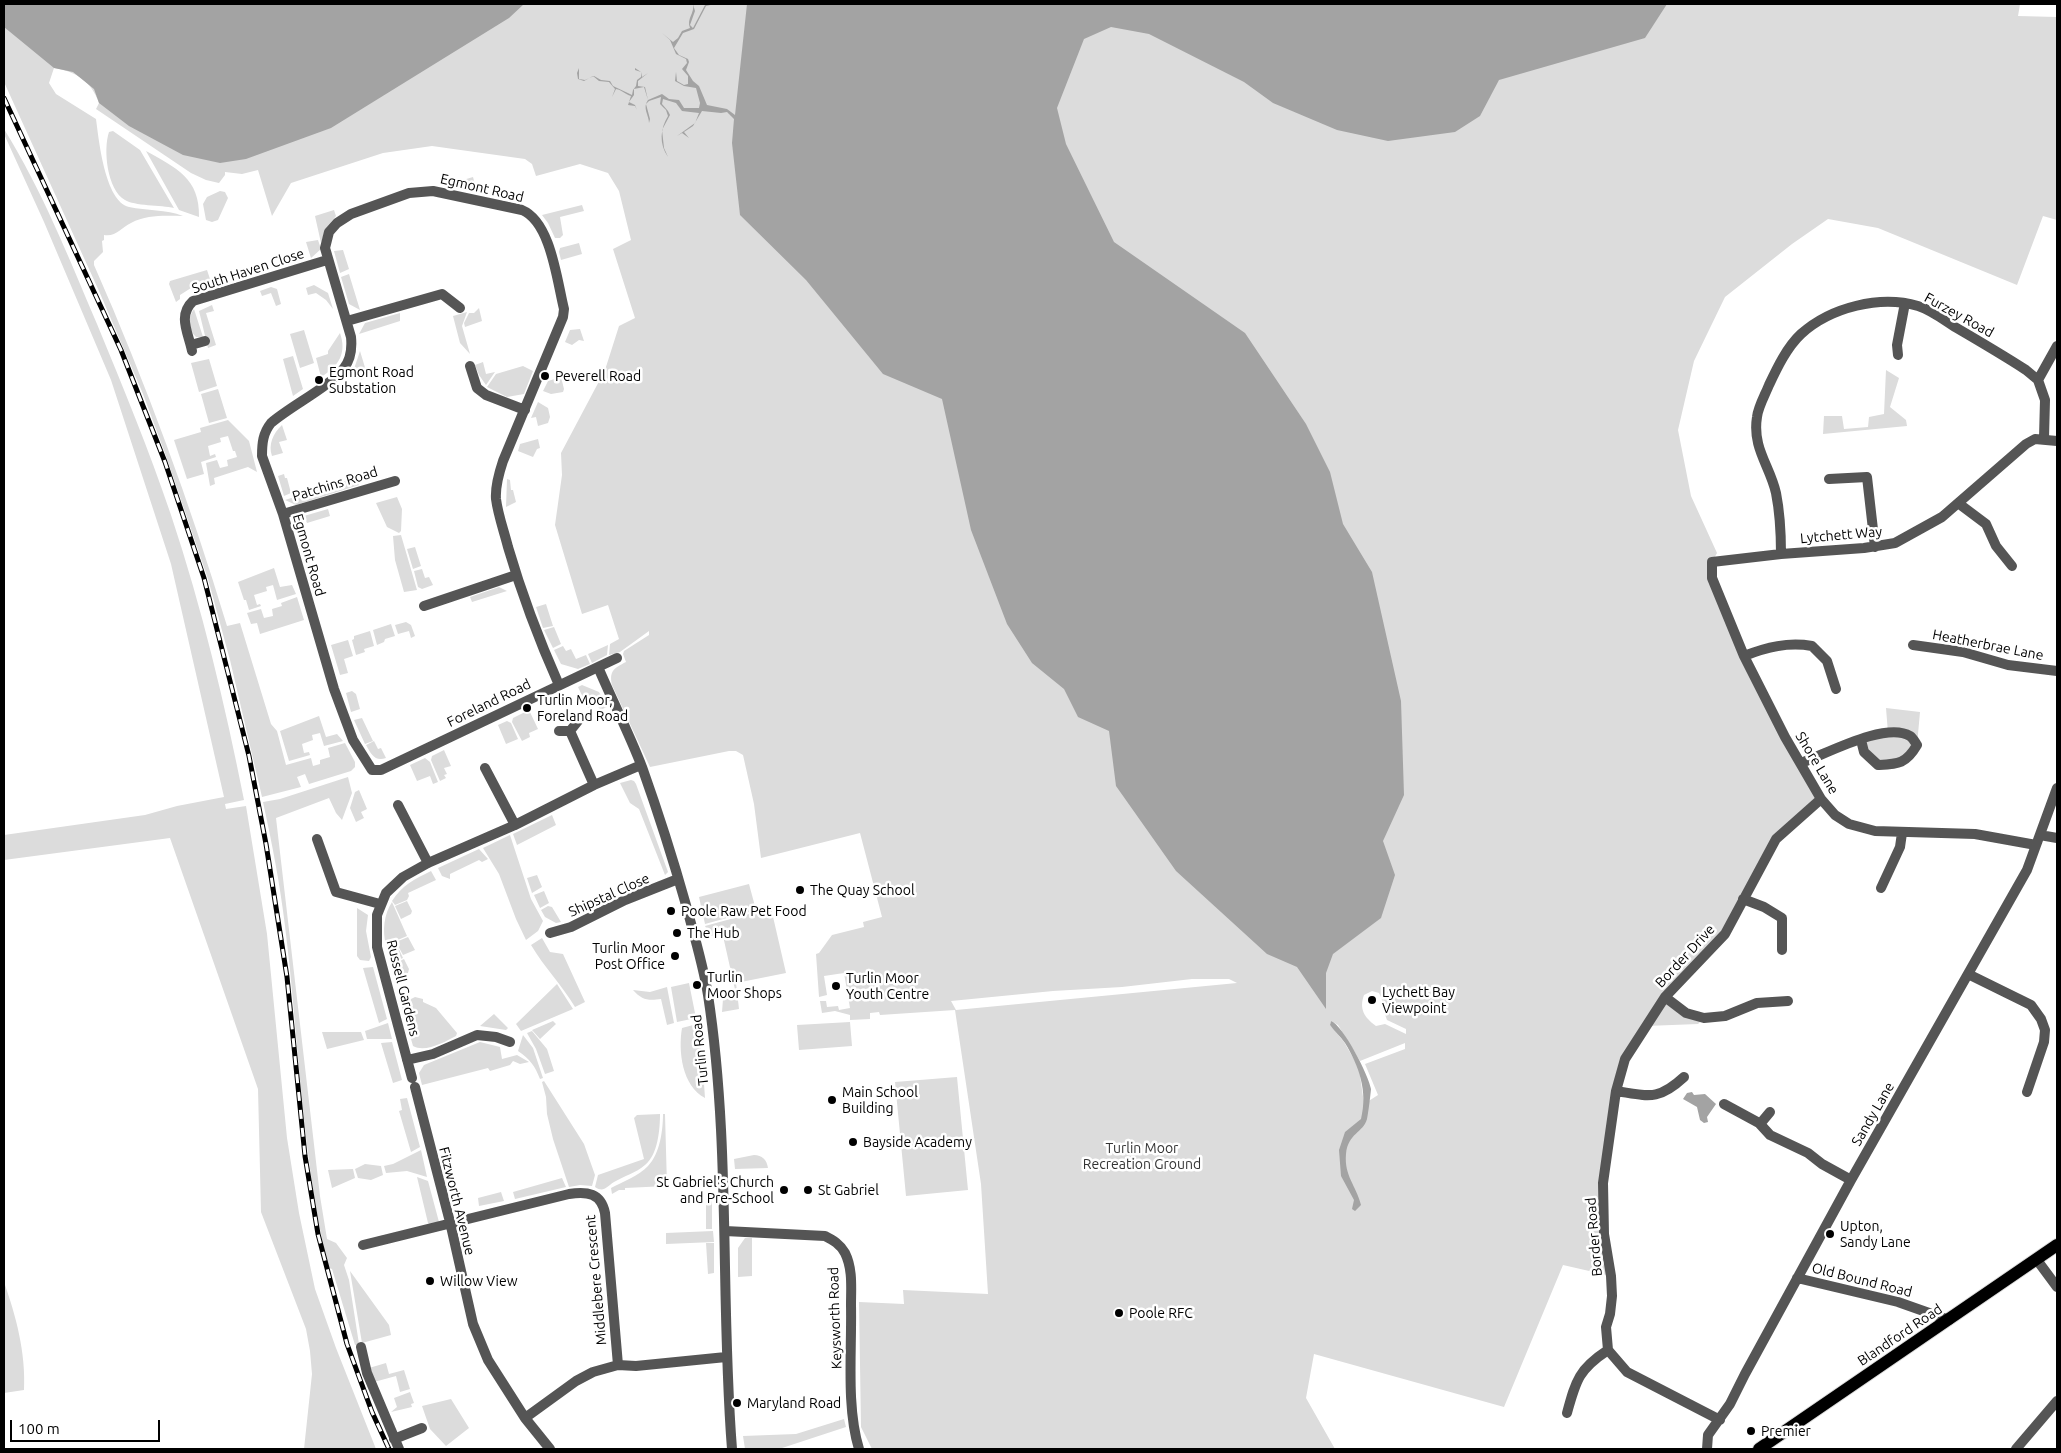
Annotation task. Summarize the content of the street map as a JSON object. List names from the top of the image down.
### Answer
{
  "streets": {
    "main road": ["Blandford Road"],
    "street": [
      "Egmont Road",
      "South Haven Close",
      "Furzey Road",
      "Patchins Road",
      "Lytchett Way",
      "Heatherbrae Lane",
      "Foreland Road",
      "Shore Lane",
      "Shipstal Close",
      "Border Drive",
      "Russell Gardens",
      "Turlin Road",
      "Sandy Lane",
      "Fitzworth Avenue",
      "Border Road",
      "Middlebere Crescent",
      "Old Bound Road",
      "Keysworth Road"
    ]
  },
  "crossings": [
    ["Egmont Road", "South Haven Close"],
    ["Egmont Road", "Patchins Road"],
    ["Egmont Road", "Foreland Road"],
    ["Furzey Road", "Lytchett Way"],
    ["Lytchett Way", "Shore Lane"],
    ["Foreland Road", "Turlin Road"],
    ["Shore Lane", "Border Drive"],
    ["Shore Lane", "Sandy Lane"],
    ["Shipstal Close", "Turlin Road"],
    ["Border Drive", "Border Road"],
    ["Russell Gardens", "Turlin Road"],
    ["Russell Gardens", "Fitzworth Avenue"],
    ["Turlin Road", "Keysworth Road"],
    ["Sandy Lane", "Old Bound Road"],
    ["Fitzworth Avenue", "Middlebere Crescent"],
    ["Old Bound Road", "Blandford Road"]
  ],
  "parks": ["Turlin Moor Recreation Ground"],
  "places": [
    "Peverell Road",
    "Egmont Road Substation",
    "Turlin Moor, Foreland Road",
    "The Quay School",
    "Poole Raw Pet Food",
    "The Hub",
    "Turlin Moor Post Office",
    "Turlin Moor Shops",
    "Turlin Moor Youth Centre",
    "Lychett Bay Viewpoint",
    "Main School Building",
    "Bayside Academy",
    "St Gabriel's Church and Pre-School",
    "St Gabriel",
    "Upton, Sandy Lane",
    "Willow View",
    "Poole RFC",
    "Maryland Road",
    "Premier"
  ],
  "scale_bar": "100 m"
}
